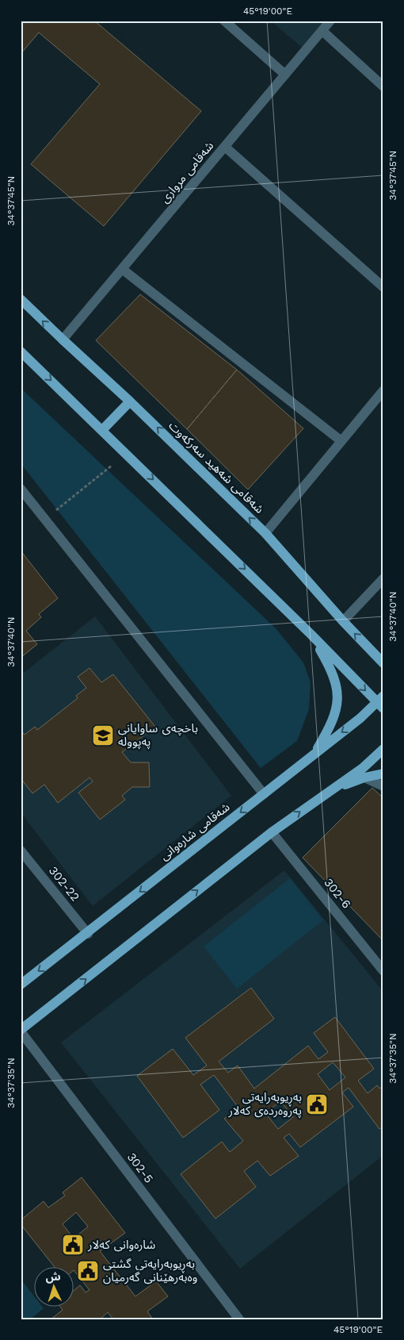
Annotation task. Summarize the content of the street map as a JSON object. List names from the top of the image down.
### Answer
{
  "streets": {
    "main road": ["شەقامی شەهید سەرکەوت", "شەقامی شارەوانی"],
    "street": [
      "شەقامی مرواری",
      "302-22",
      "302-6",
      "302-5"
    ]
  },
  "crossings": [
    ["شەقامی مرواری", "شەقامی شەهید سەرکەوت"],
    ["شەقامی شارەوانی", "302-22"]
  ],
  "places": {
    "school or university": ["باخچەی ساوایانی پەپوولە"],
    "public building": ["بەڕیوبەرایەتی پەروەردەی کەلار", "شارەوانی کەلار", "بەڕیوبەرایەتی گشتی وەبەرهێنانی گەرمیان"]
  },
  "north": "top",
  "coordinates": [
    "45°19'00\"E",
    "34°37'45\"N",
    "34°37'40\"N",
    "34°37'35\"N"
  ]
}
